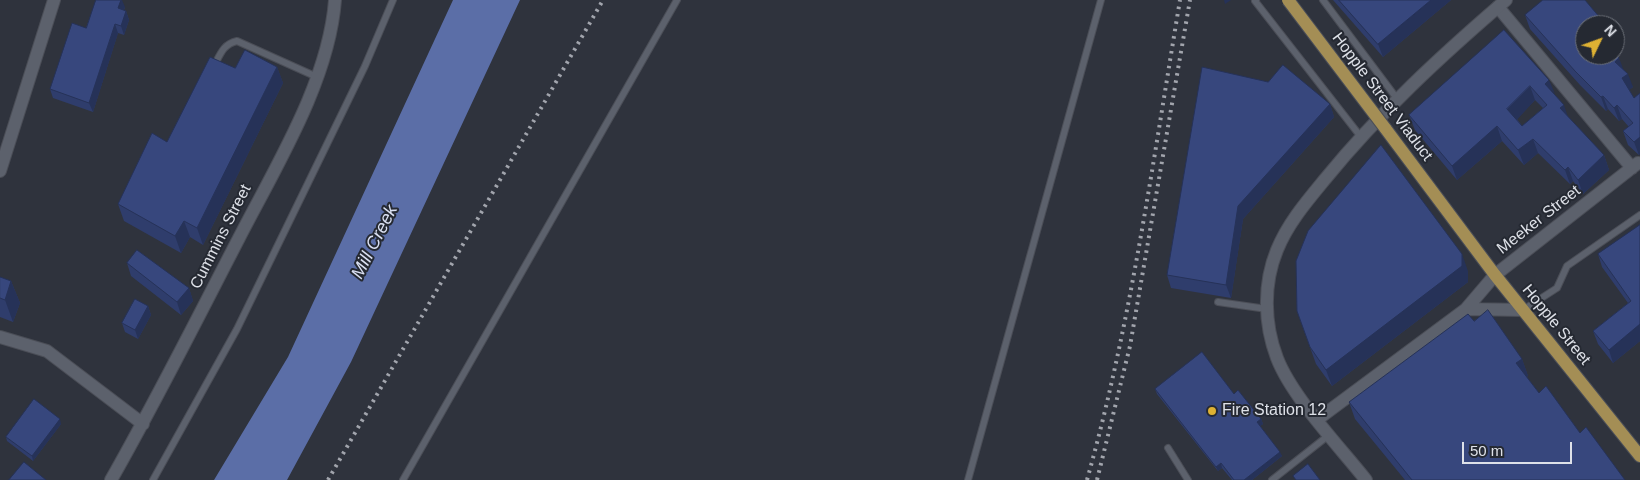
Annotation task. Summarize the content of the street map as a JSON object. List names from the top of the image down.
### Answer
{
  "streets": {
    "main road": ["Hopple Street Viaduct", "Hopple Street"],
    "street": ["Meeker Street", "Cummins Street"]
  },
  "crossings": [
    ["Hopple Street Viaduct", "Hopple Street"],
    ["Meeker Street", "Hopple Street"]
  ],
  "water": ["Mill Creek"],
  "places": ["Fire Station 12"],
  "scale_bar": "50 m",
  "north": "top right"
}
